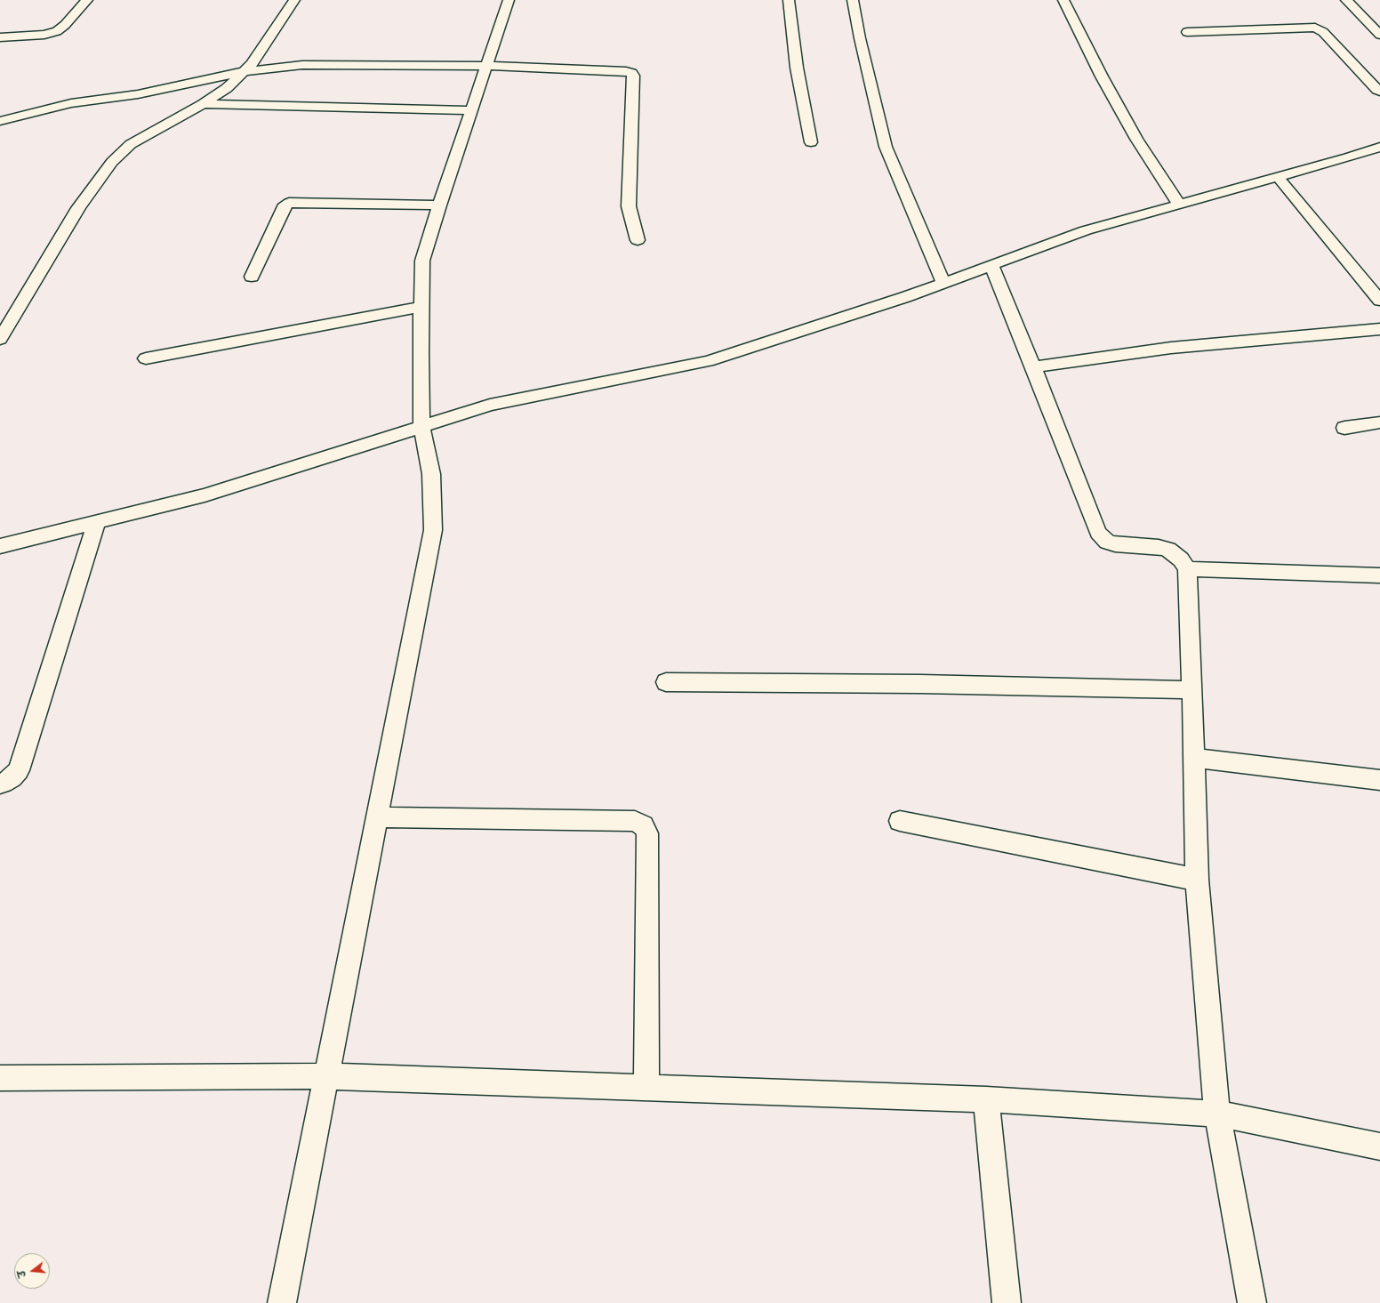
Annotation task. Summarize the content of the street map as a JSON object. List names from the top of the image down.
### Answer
{
  "north": "left"
}
